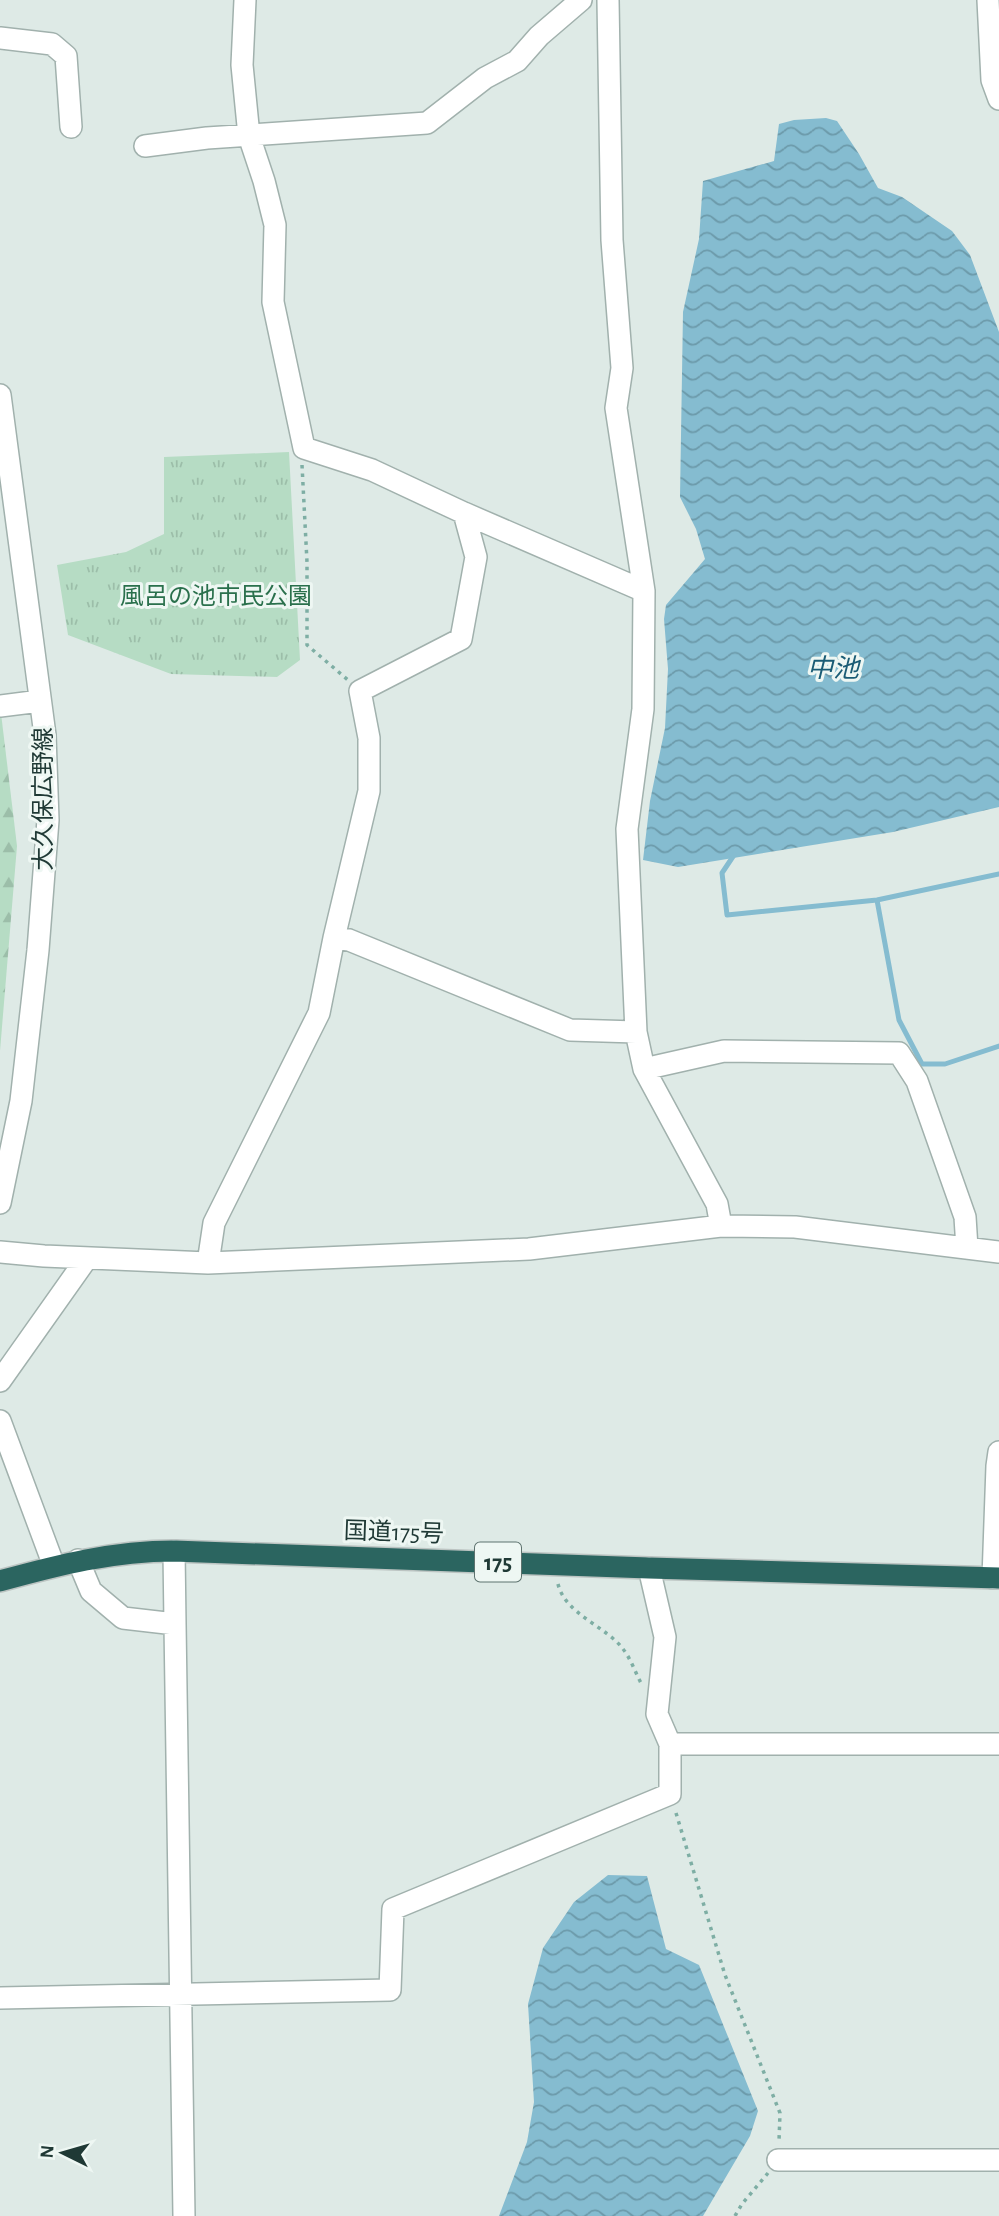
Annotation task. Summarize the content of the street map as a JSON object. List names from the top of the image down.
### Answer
{
  "streets": {
    "highway": ["国道175号", "175"],
    "street": ["大久保広野線"]
  },
  "water": ["中池"],
  "parks": ["風呂の池市民公園"],
  "north": "left"
}
